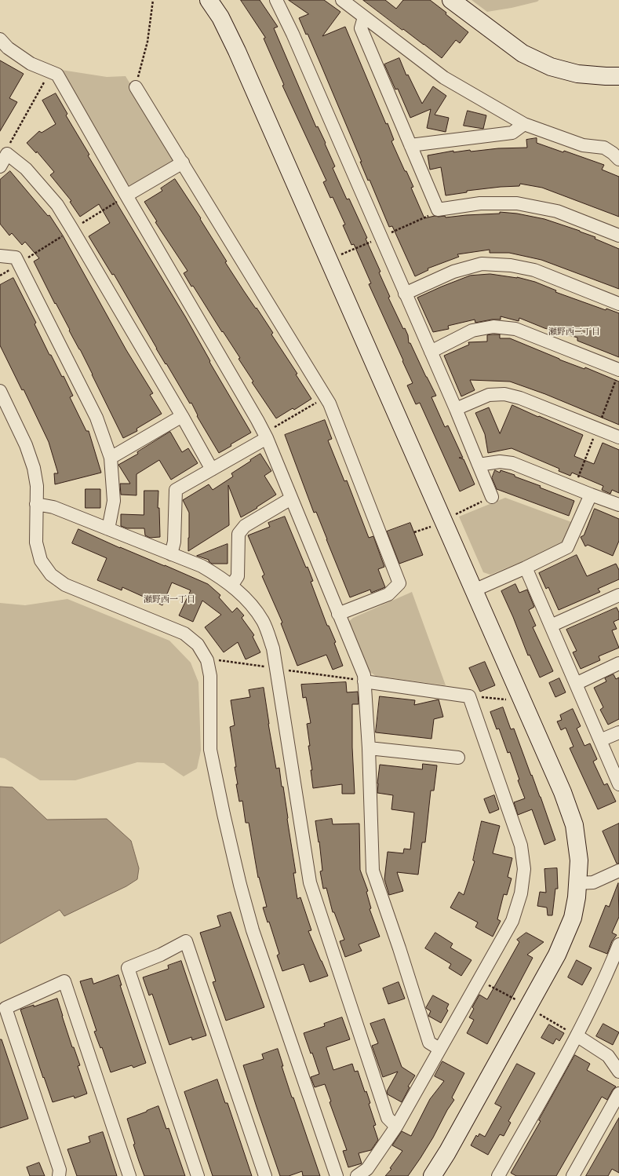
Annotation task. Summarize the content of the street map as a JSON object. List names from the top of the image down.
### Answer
{
  "districts": ["瀬野西二丁目", "瀬野西一丁目"]
}
